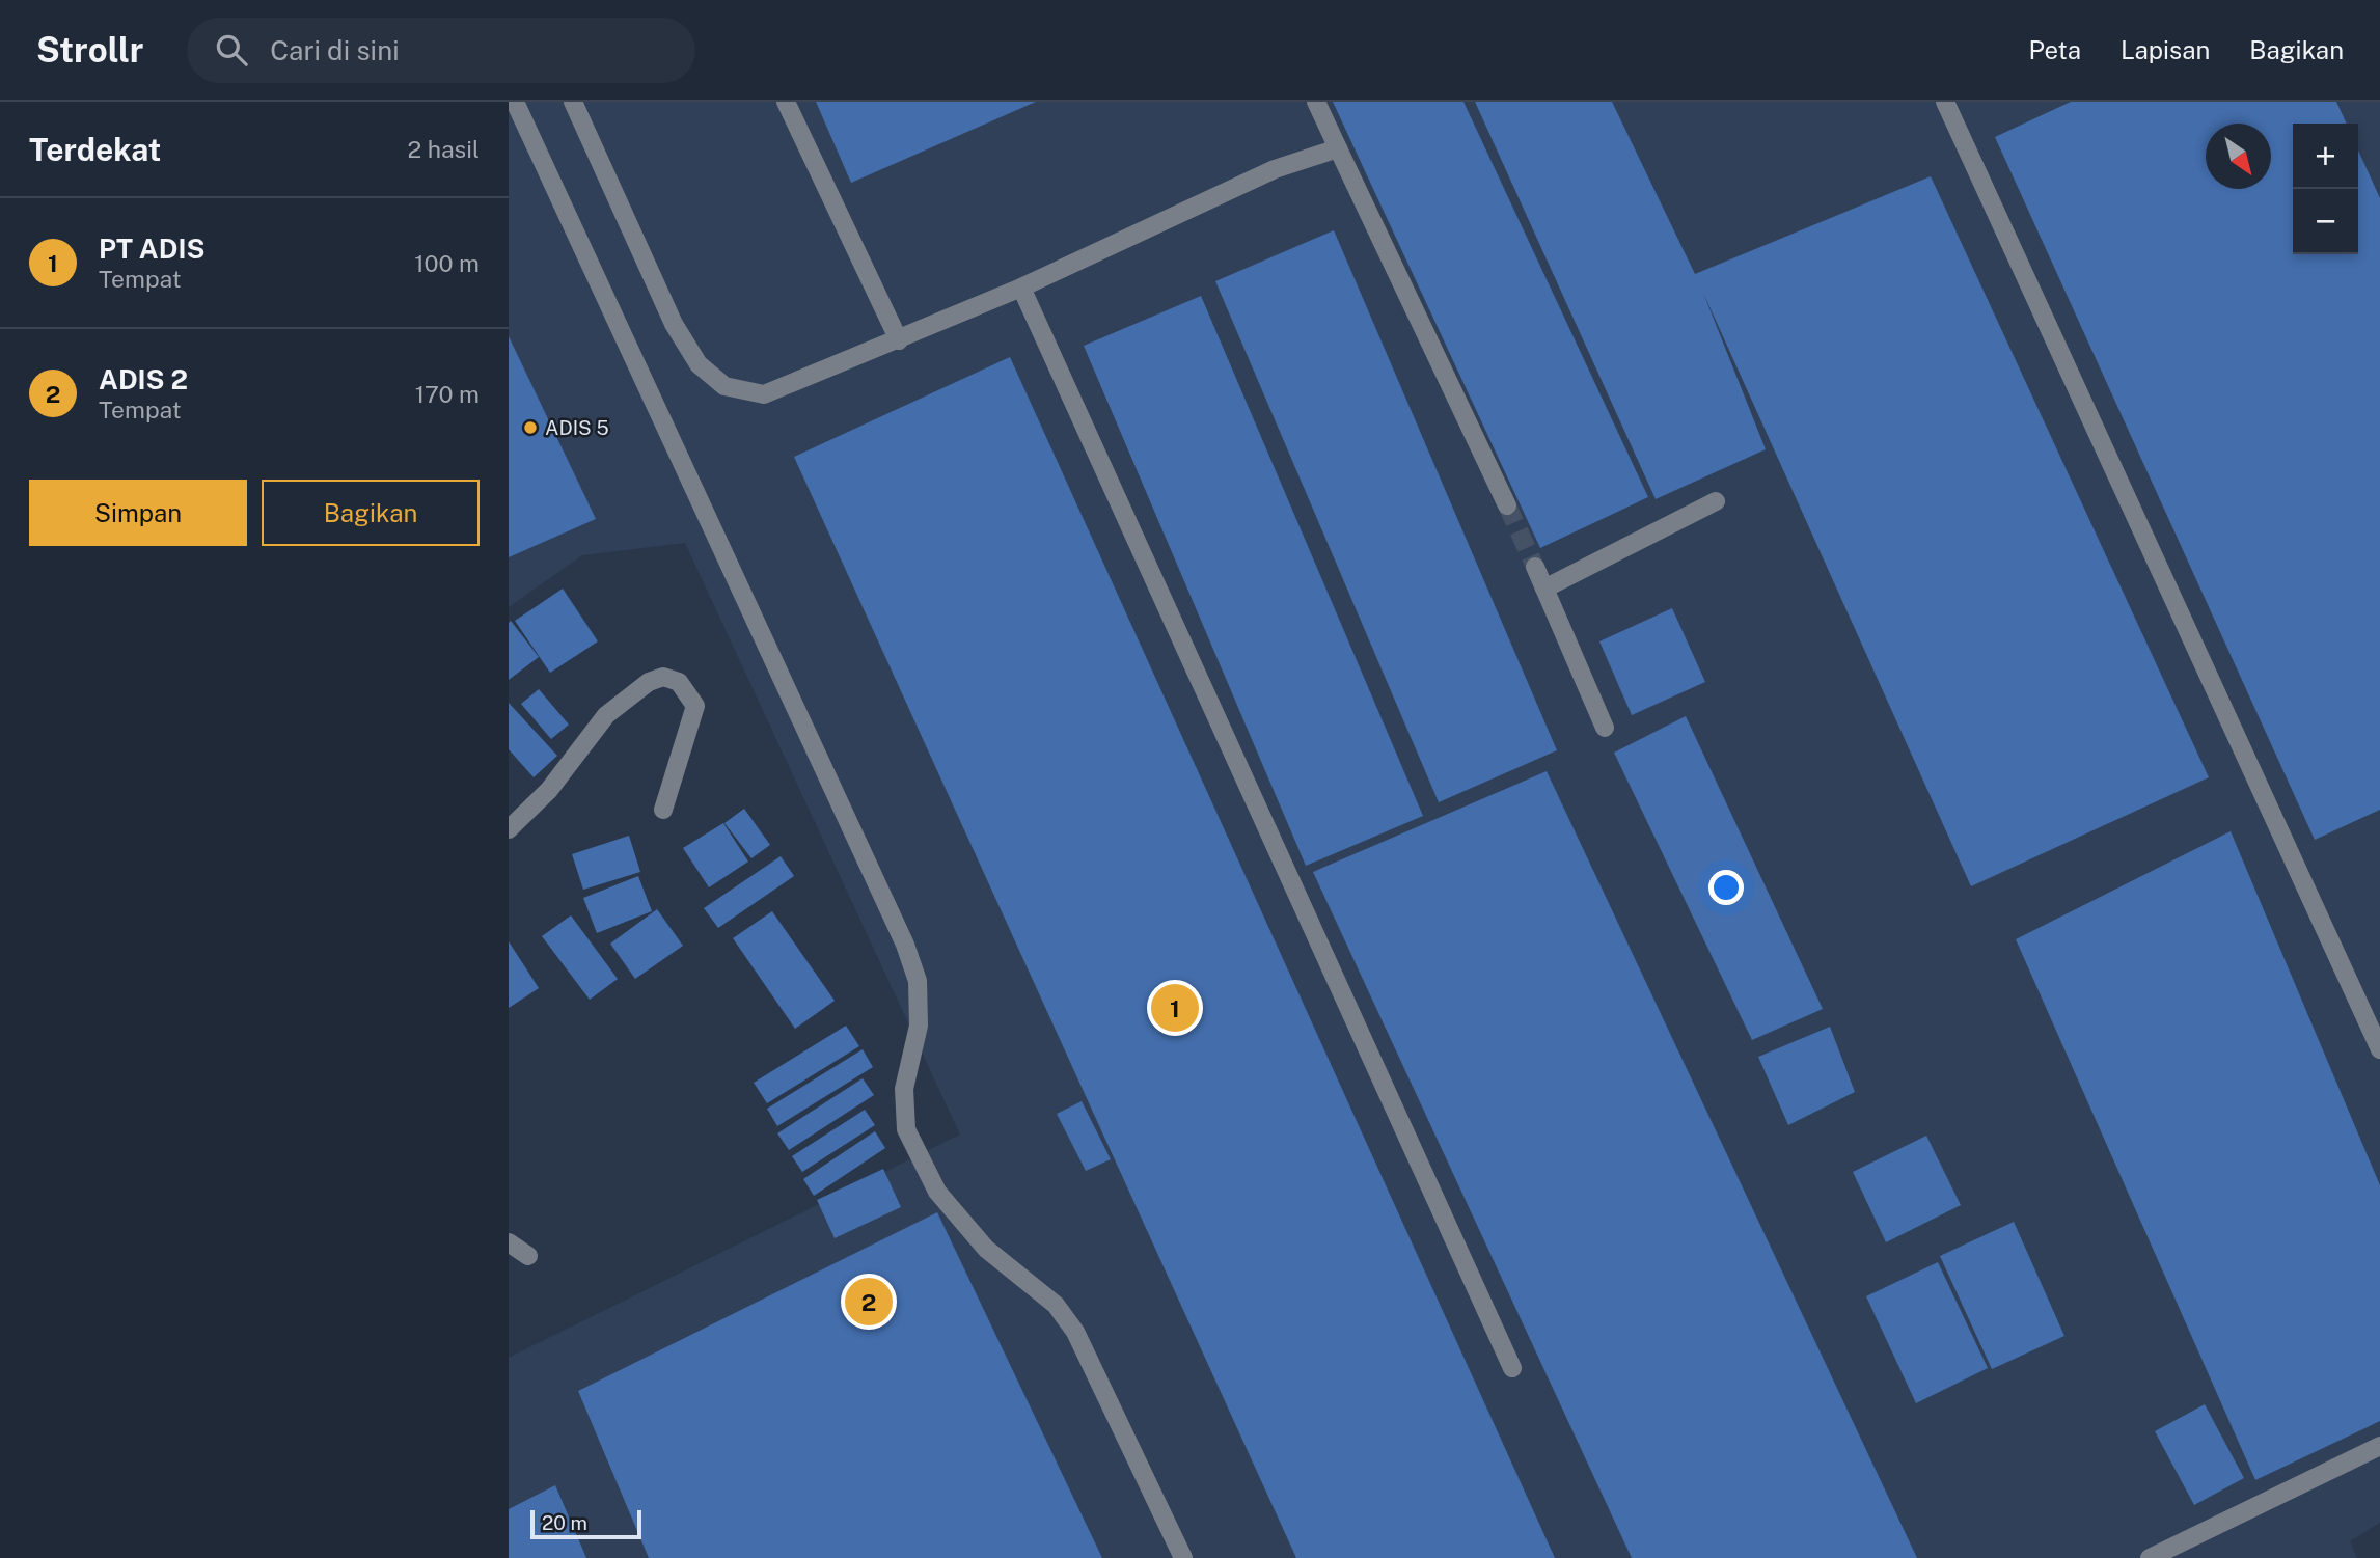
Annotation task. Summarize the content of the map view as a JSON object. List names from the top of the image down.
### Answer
{
  "places": ["ADIS 5"],
  "scale_bar": "20 m",
  "north": "bottom right",
  "page": {
    "header": "Strollr",
    "search": "Cari di sini",
    "nav": ["Peta", "Lapisan", "Bagikan"],
    "heading": ["Terdekat", "2 hasil"],
    "map_buttons": ["+", "−"],
    "list": [
      {
        "mark": "1",
        "name": "PT ADIS",
        "note": "Tempat",
        "value": "100 m"
      },
      {
        "mark": "2",
        "name": "ADIS 2",
        "note": "Tempat",
        "value": "170 m"
      }
    ],
    "buttons": ["Simpan", "Bagikan"],
    "pins": ["1", "2"],
    "scale": "20 m"
  }
}
